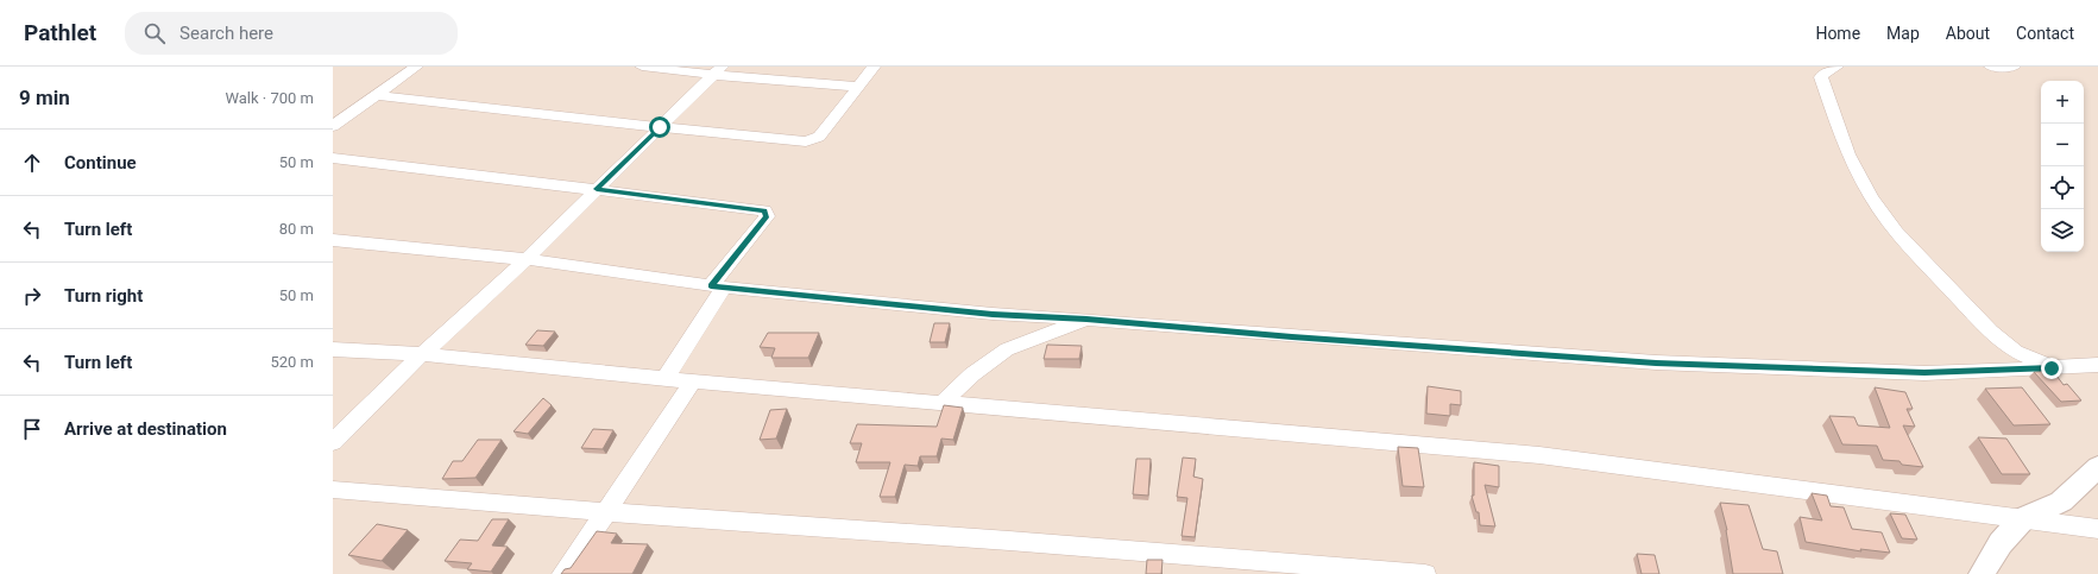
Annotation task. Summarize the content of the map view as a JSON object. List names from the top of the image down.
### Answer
{
  "page": {
    "header": "Pathlet",
    "search": "Search here",
    "nav": [
      "Home",
      "Map",
      "About",
      "Contact"
    ],
    "heading": ["9 min", "Walk · 700 m"],
    "map_buttons": ["+", "−"],
    "list": [
      ["Continue", "50 m"],
      ["Turn left", "80 m"],
      ["Turn right", "50 m"],
      ["Turn left", "520 m"],
      "Arrive at destination"
    ]
  }
}
